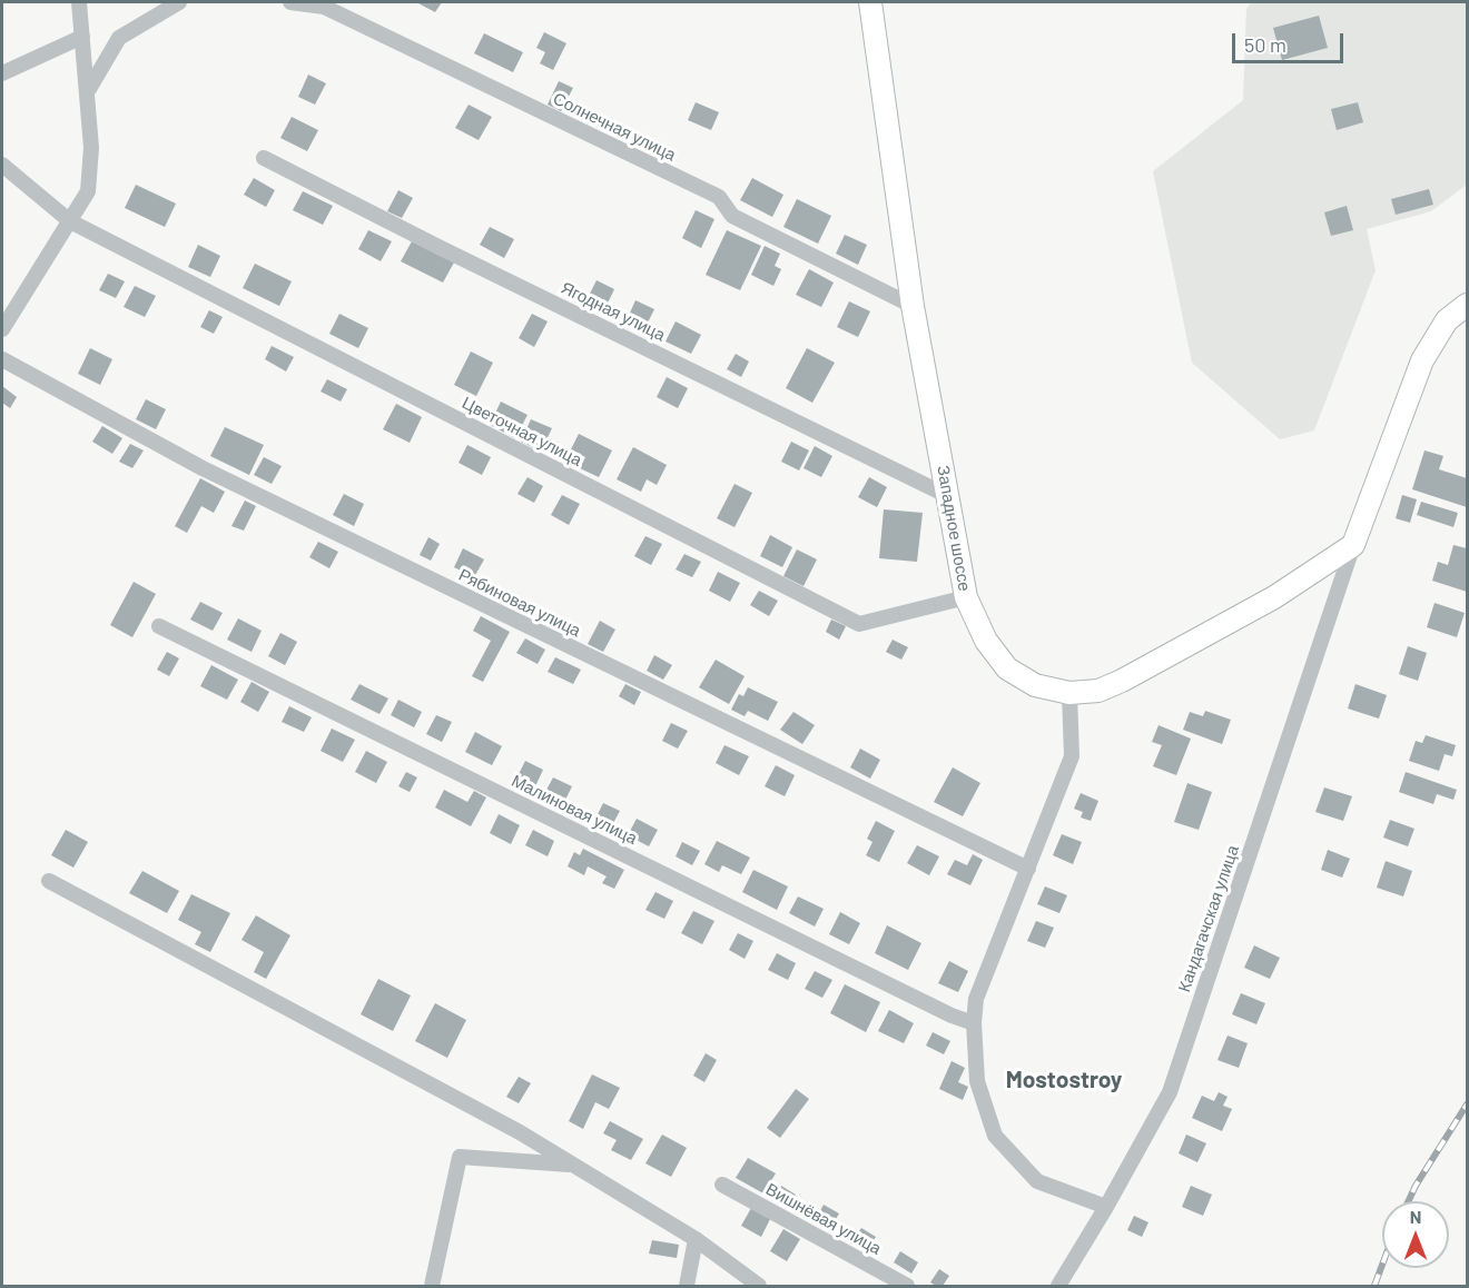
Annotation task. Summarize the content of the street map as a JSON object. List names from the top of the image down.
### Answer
{
  "streets": {
    "main road": ["Западное шоссе"],
    "street": [
      "Солнечная улица",
      "Ягодная улица",
      "Цветочная улица",
      "Рябиновая улица",
      "Малиновая улица",
      "Кандагачская улица",
      "Вишнёвая улица"
    ]
  },
  "crossings": [
    ["Солнечная улица", "Западное шоссе"],
    ["Ягодная улица", "Западное шоссе"],
    ["Цветочная улица", "Западное шоссе"],
    ["Западное шоссе", "Кандагачская улица"]
  ],
  "districts": ["Mostostroy"],
  "scale_bar": "50 m",
  "north": "top"
}
